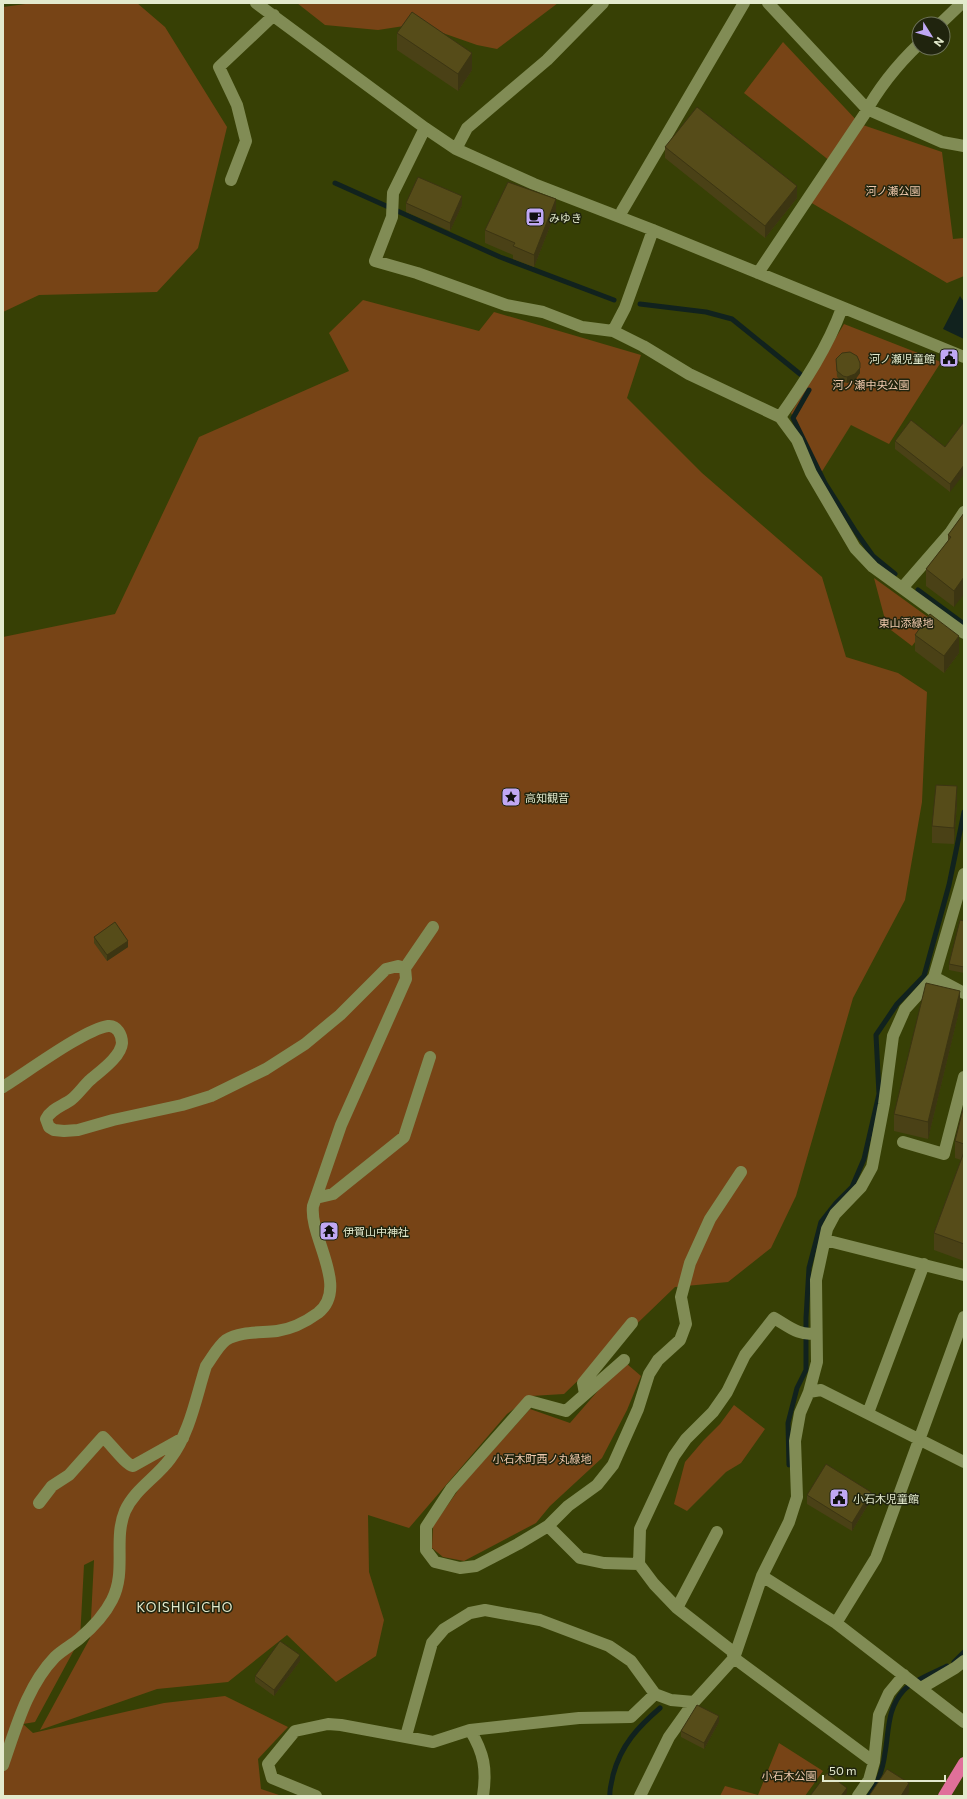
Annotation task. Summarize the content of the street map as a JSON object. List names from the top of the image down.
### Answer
{
  "districts": ["KOISHIGICHO"],
  "parks": [
    "河ノ瀬公園",
    "河ノ瀬中央公園",
    "東山添緑地",
    "小石木町西ノ丸緑地",
    "小石木公園"
  ],
  "places": {
    "cafe": ["みゆき"],
    "public building": ["河ノ瀬児童館", "小石木児童館"],
    "place": ["高知観音"],
    "temple": ["伊賀山中神社"]
  },
  "scale_bar": "50 m",
  "north": "bottom right"
}
